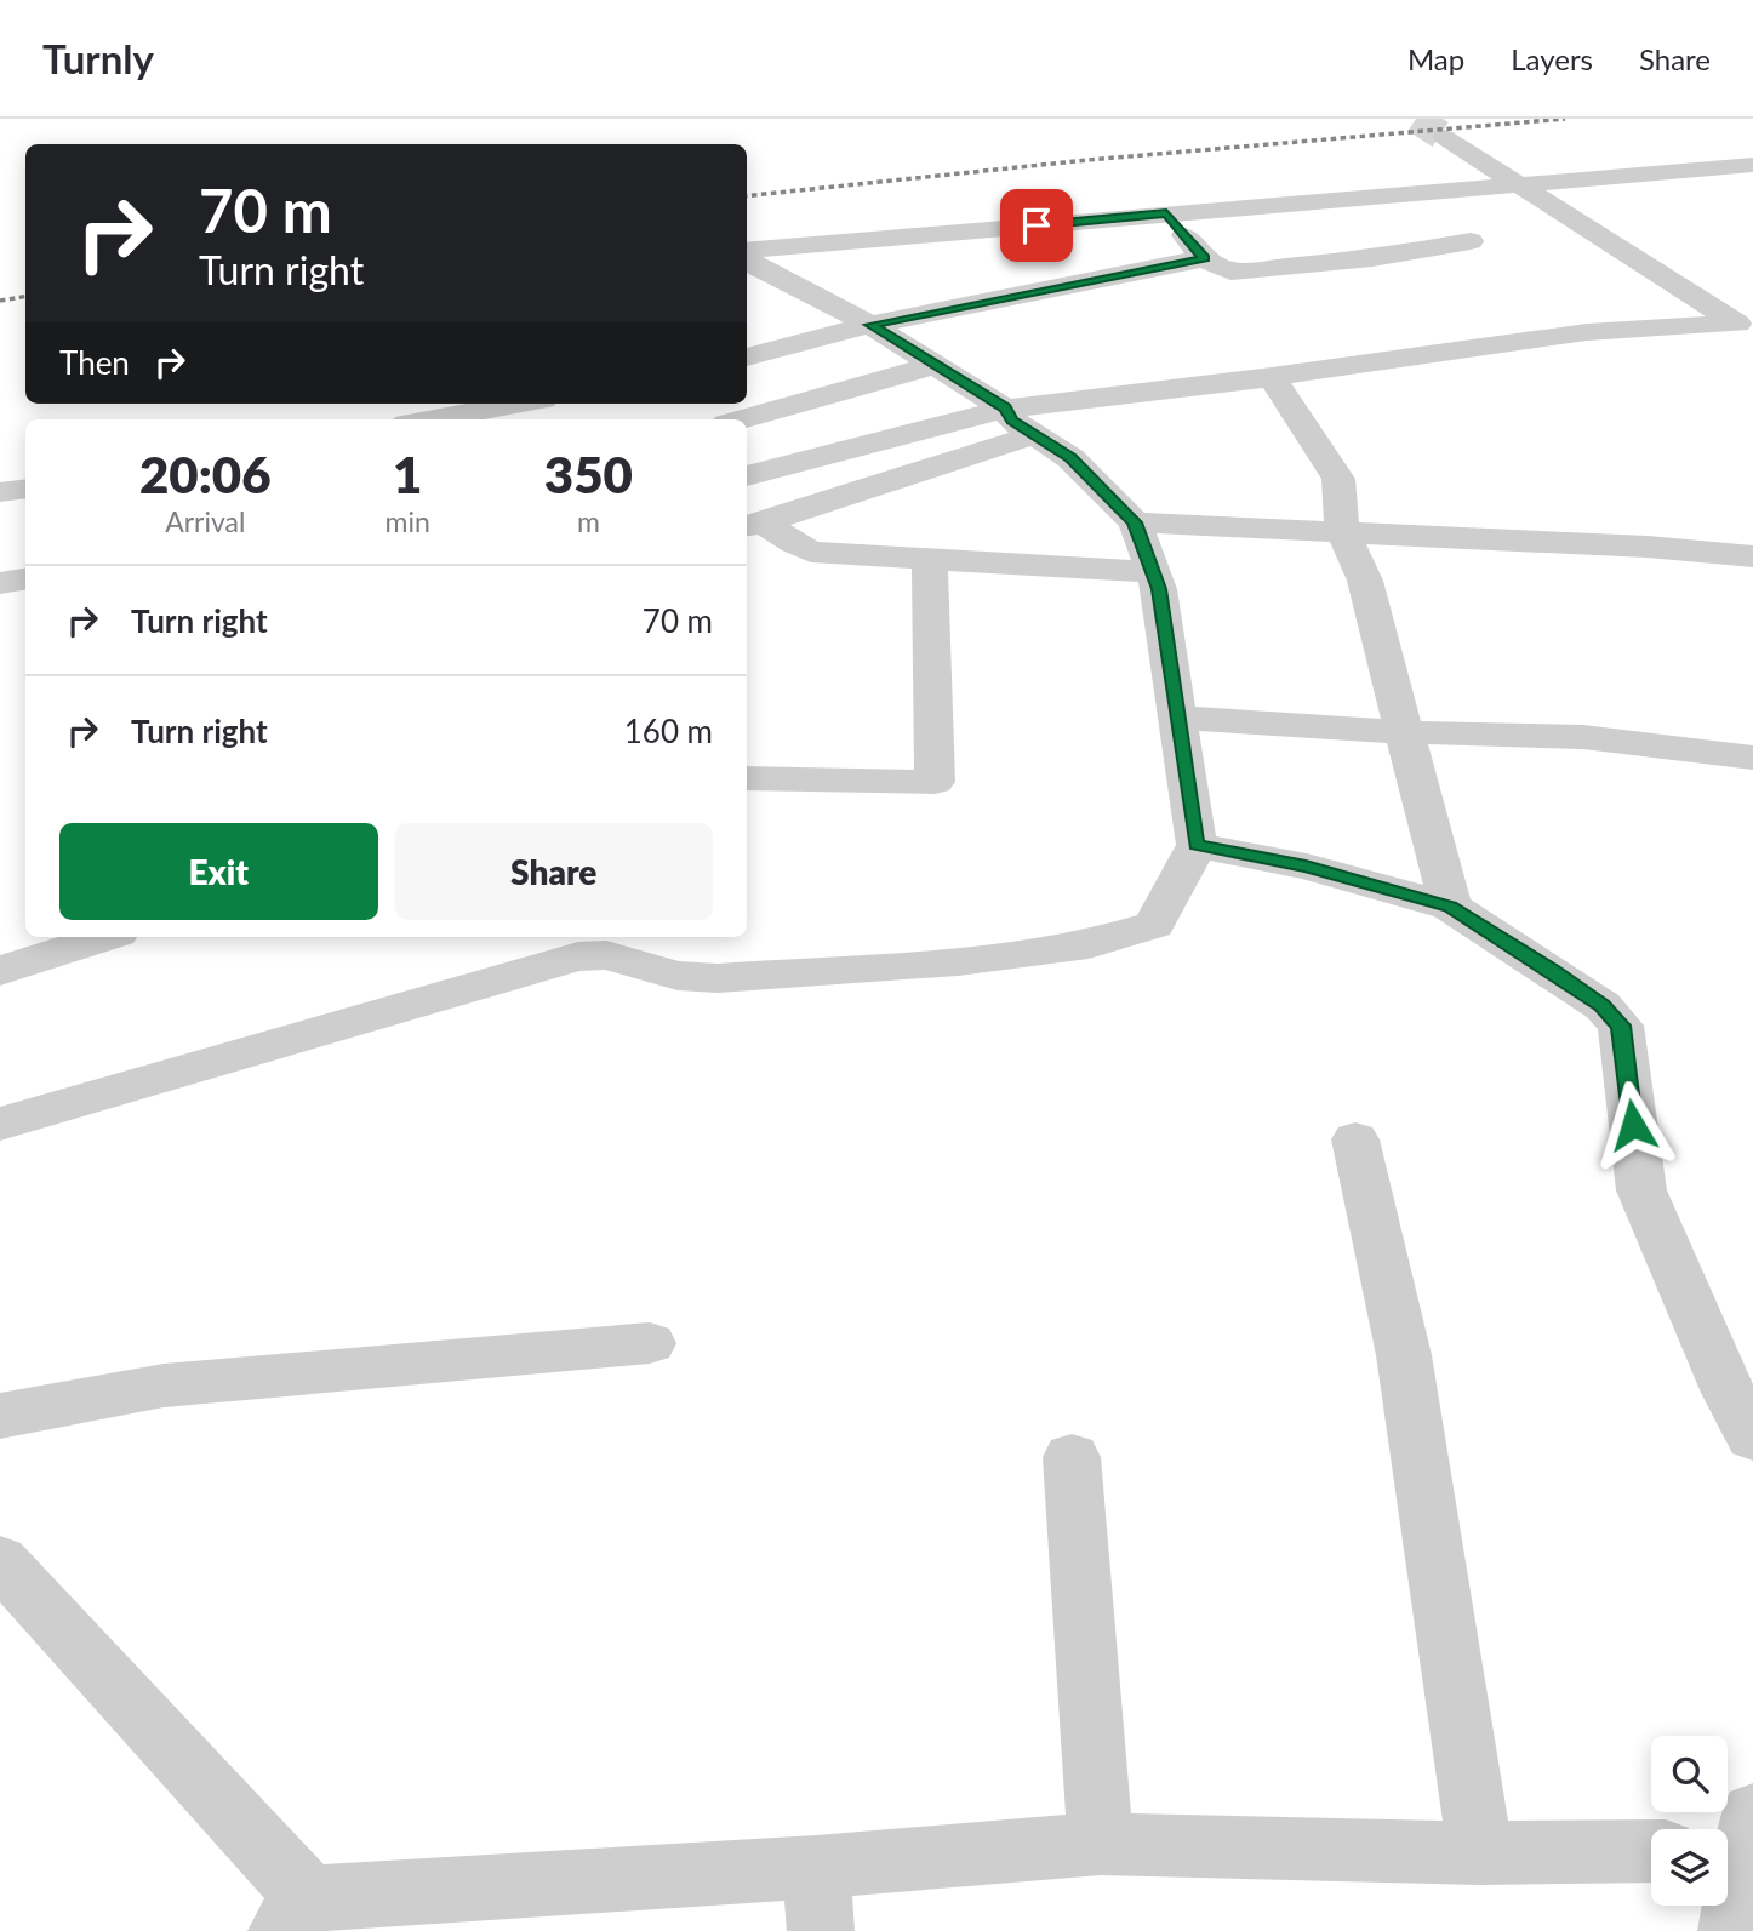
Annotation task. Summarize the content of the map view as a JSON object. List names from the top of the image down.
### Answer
{
  "page": {
    "header": "Turnly",
    "nav": ["Map", "Layers", "Share"],
    "turn": ["70 m", "Turn right"],
    "then": "Then",
    "eta": [
      "20:06",
      "Arrival",
      "1",
      "min",
      "350",
      "m"
    ],
    "list": [
      {
        "name": "Turn right",
        "value": "70 m"
      },
      {
        "name": "Turn right",
        "value": "160 m"
      }
    ],
    "buttons": ["Exit", "Share"]
  }
}
